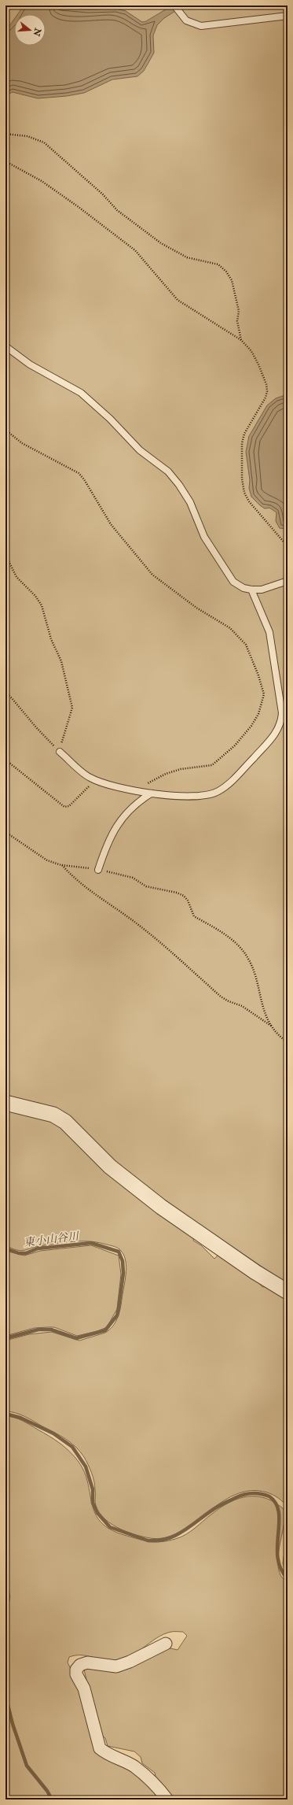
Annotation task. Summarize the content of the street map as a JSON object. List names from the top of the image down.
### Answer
{
  "water": ["東小山谷川"],
  "north": "right"
}
